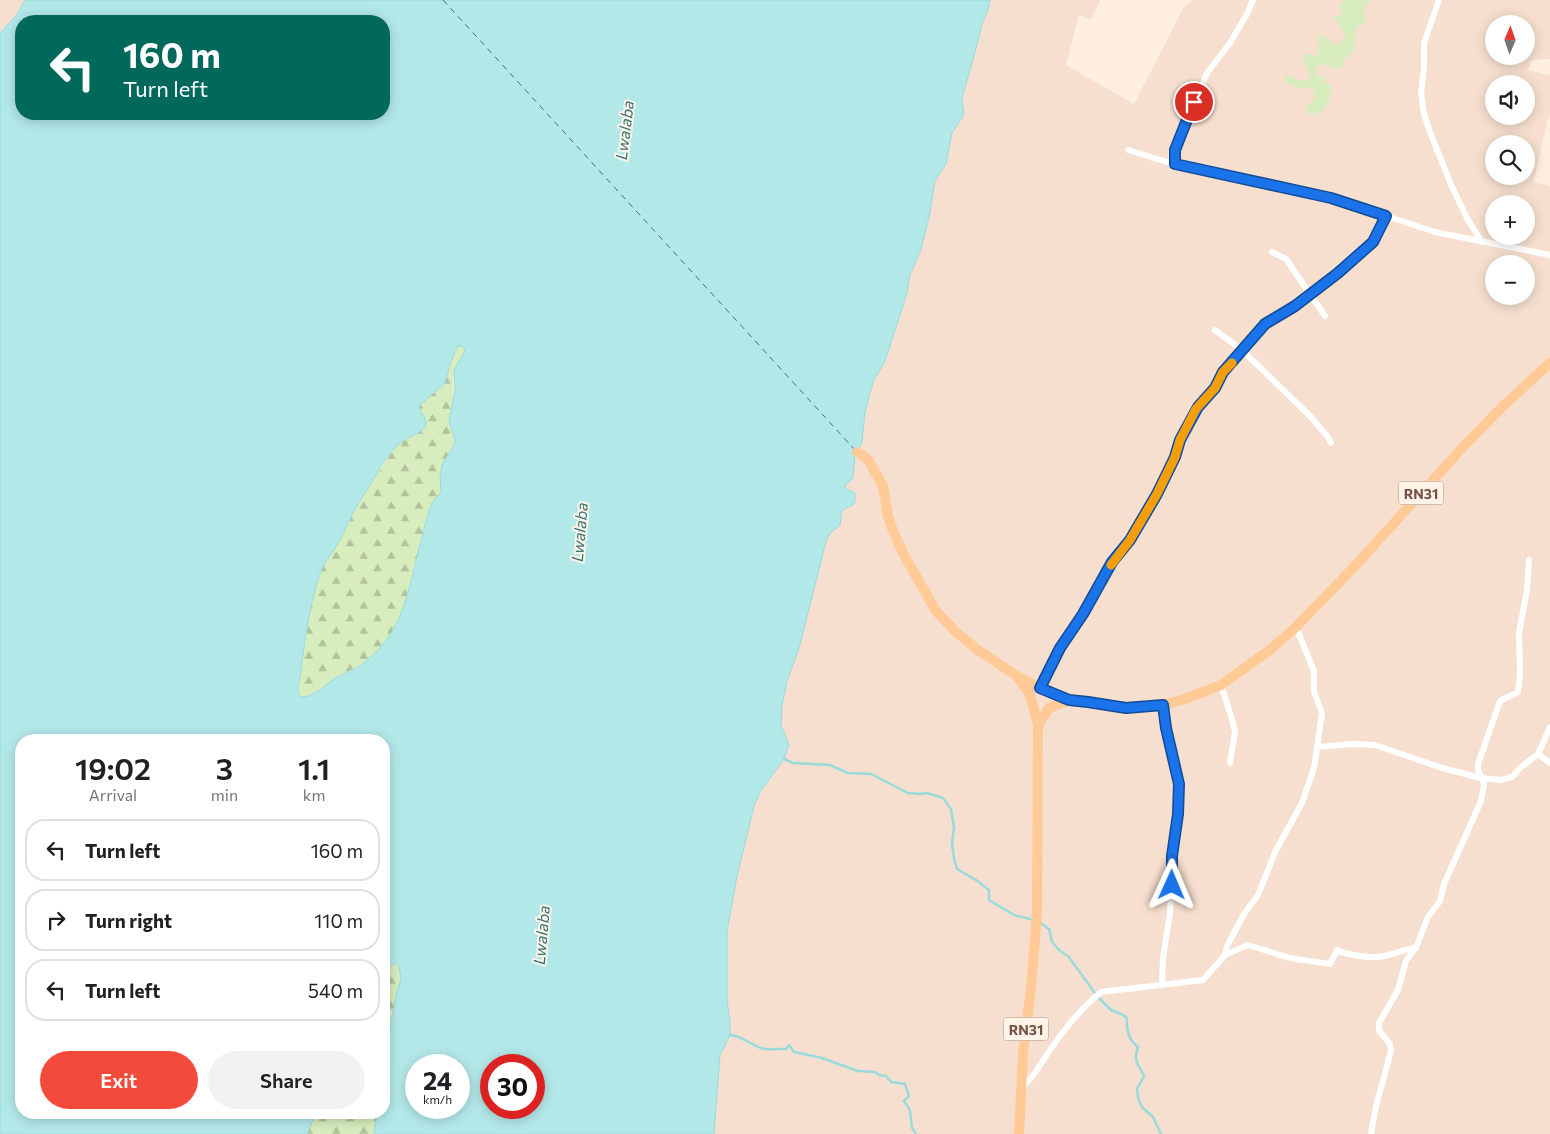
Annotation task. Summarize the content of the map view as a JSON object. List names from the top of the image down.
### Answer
{
  "streets": {
    "main road": ["RN31"]
  },
  "water": ["Lwalaba"],
  "north": "top",
  "page": {
    "map_buttons": ["+", "−"],
    "turn": ["160 m", "Turn left"],
    "eta": [
      "19:02",
      "Arrival",
      "3",
      "min",
      "1.1",
      "km"
    ],
    "list": [
      {
        "name": "Turn left",
        "value": "160 m"
      },
      {
        "name": "Turn right",
        "value": "110 m"
      },
      {
        "name": "Turn left",
        "value": "540 m"
      }
    ],
    "buttons": ["Exit", "Share"],
    "speed": "24 km/h",
    "limit": "30"
  }
}
